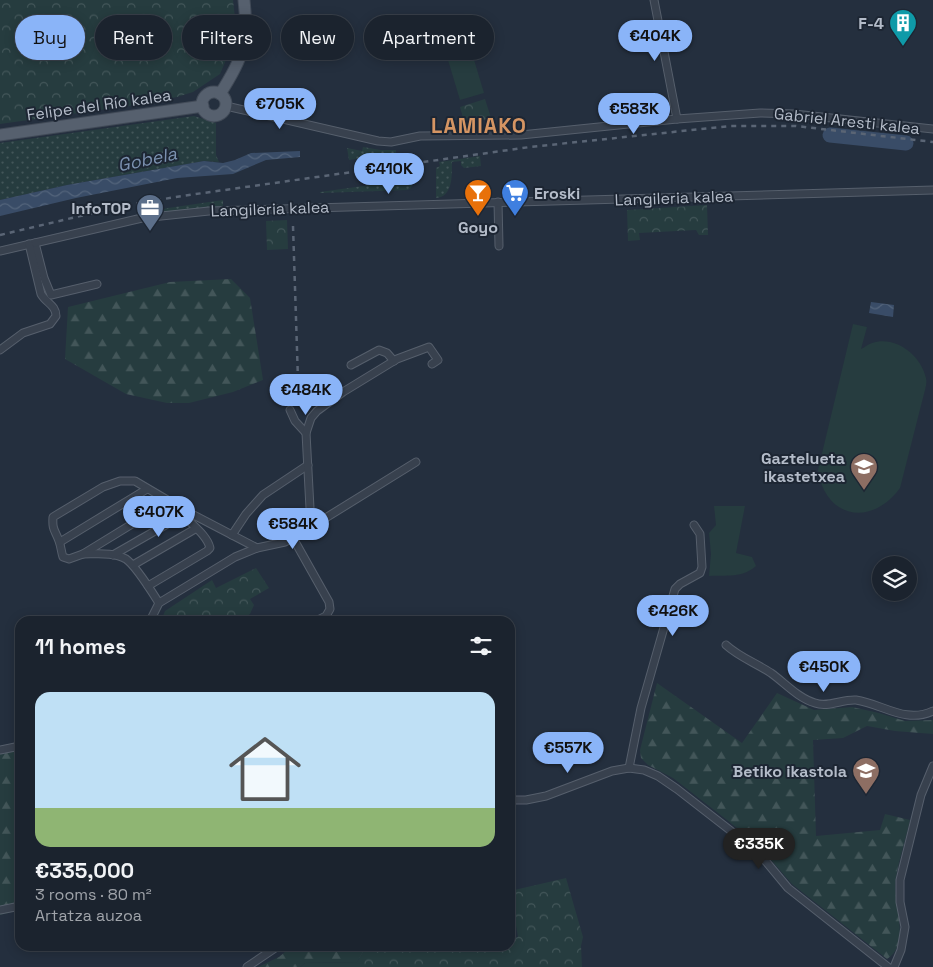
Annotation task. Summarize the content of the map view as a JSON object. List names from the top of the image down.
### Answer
{
  "streets": {
    "main road": ["Felipe del Río kalea"],
    "street": ["Gabriel Aresti kalea", "Langileria kalea"]
  },
  "crossings": [
    ["Felipe del Río kalea", "Gabriel Aresti kalea"]
  ],
  "districts": ["LAMIAKO"],
  "water": ["Gobela"],
  "places": {
    "building": ["F-4"],
    "bar": ["Goyo"],
    "supermarket": ["Eroski"],
    "office": ["InfoTOP"],
    "school or university": ["Gaztelueta ikastetxea", "Betiko ikastola"]
  },
  "page": {
    "chip": [
      "Buy",
      "Rent",
      "Filters",
      "New",
      "Apartment"
    ],
    "price": [
      "€404K",
      "€705K",
      "€583K",
      "€410K",
      "€484K",
      "€407K",
      "€584K",
      "€426K",
      "€450K",
      "€557K",
      "€335K"
    ],
    "heading": "11 homes",
    "list": [
      {
        "name": "€335,000",
        "note": "3 rooms · 80 m² · Artatza auzoa"
      }
    ]
  }
}
